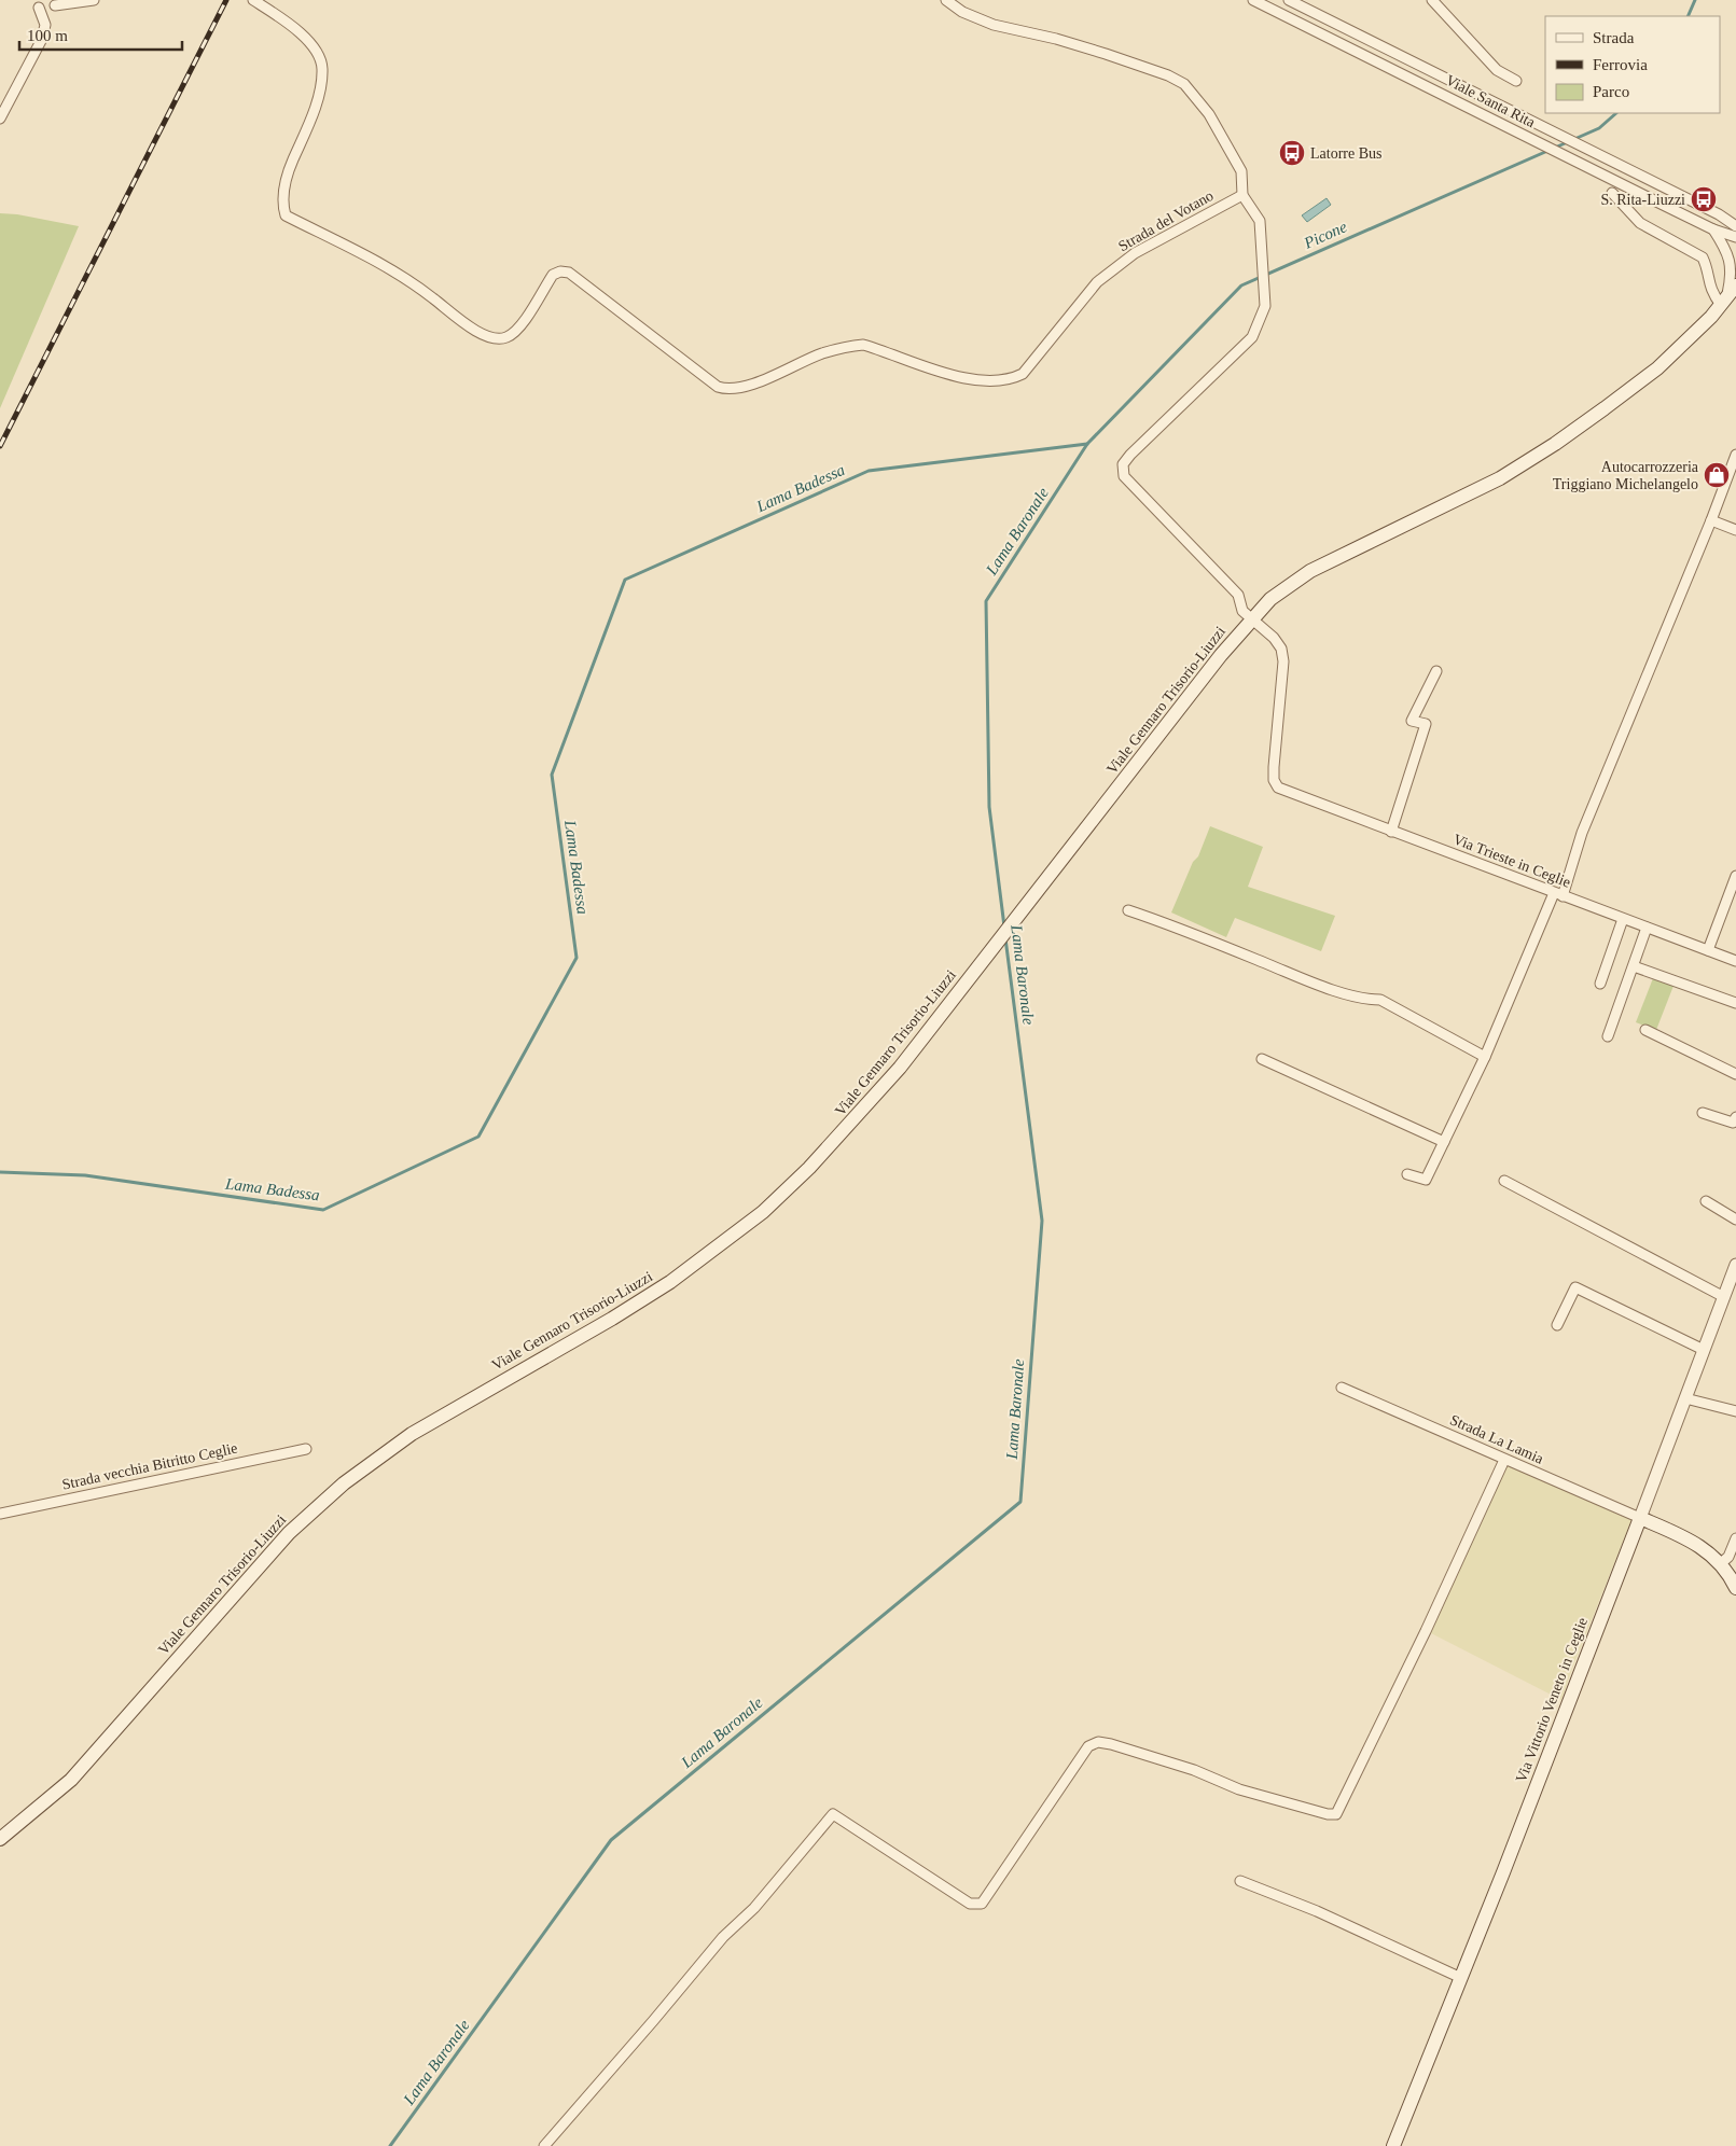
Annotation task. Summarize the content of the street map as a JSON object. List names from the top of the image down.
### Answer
{
  "streets": {
    "main road": ["Viale Gennaro Trisorio-Liuzzi", "Via Vittorio Veneto in Ceglie"],
    "street": [
      "Viale Santa Rita",
      "Strada del Votano",
      "Via Trieste in Ceglie",
      "Strada La Lamia",
      "Strada vecchia Bitritto Ceglie"
    ]
  },
  "crossings": [
    ["Viale Gennaro Trisorio-Liuzzi", "Via Trieste in Ceglie"],
    ["Strada La Lamia", "Via Vittorio Veneto in Ceglie"]
  ],
  "water": ["Picone", "Lama Badessa", "Lama Baronale"],
  "places": {
    "bus stop": ["Latorre Bus", "S. Rita-Liuzzi"],
    "shop": ["Autocarrozzeria Triggiano Michelangelo"]
  },
  "legend": ["Strada", "Ferrovia", "Parco"],
  "scale_bar": "100 m"
}
